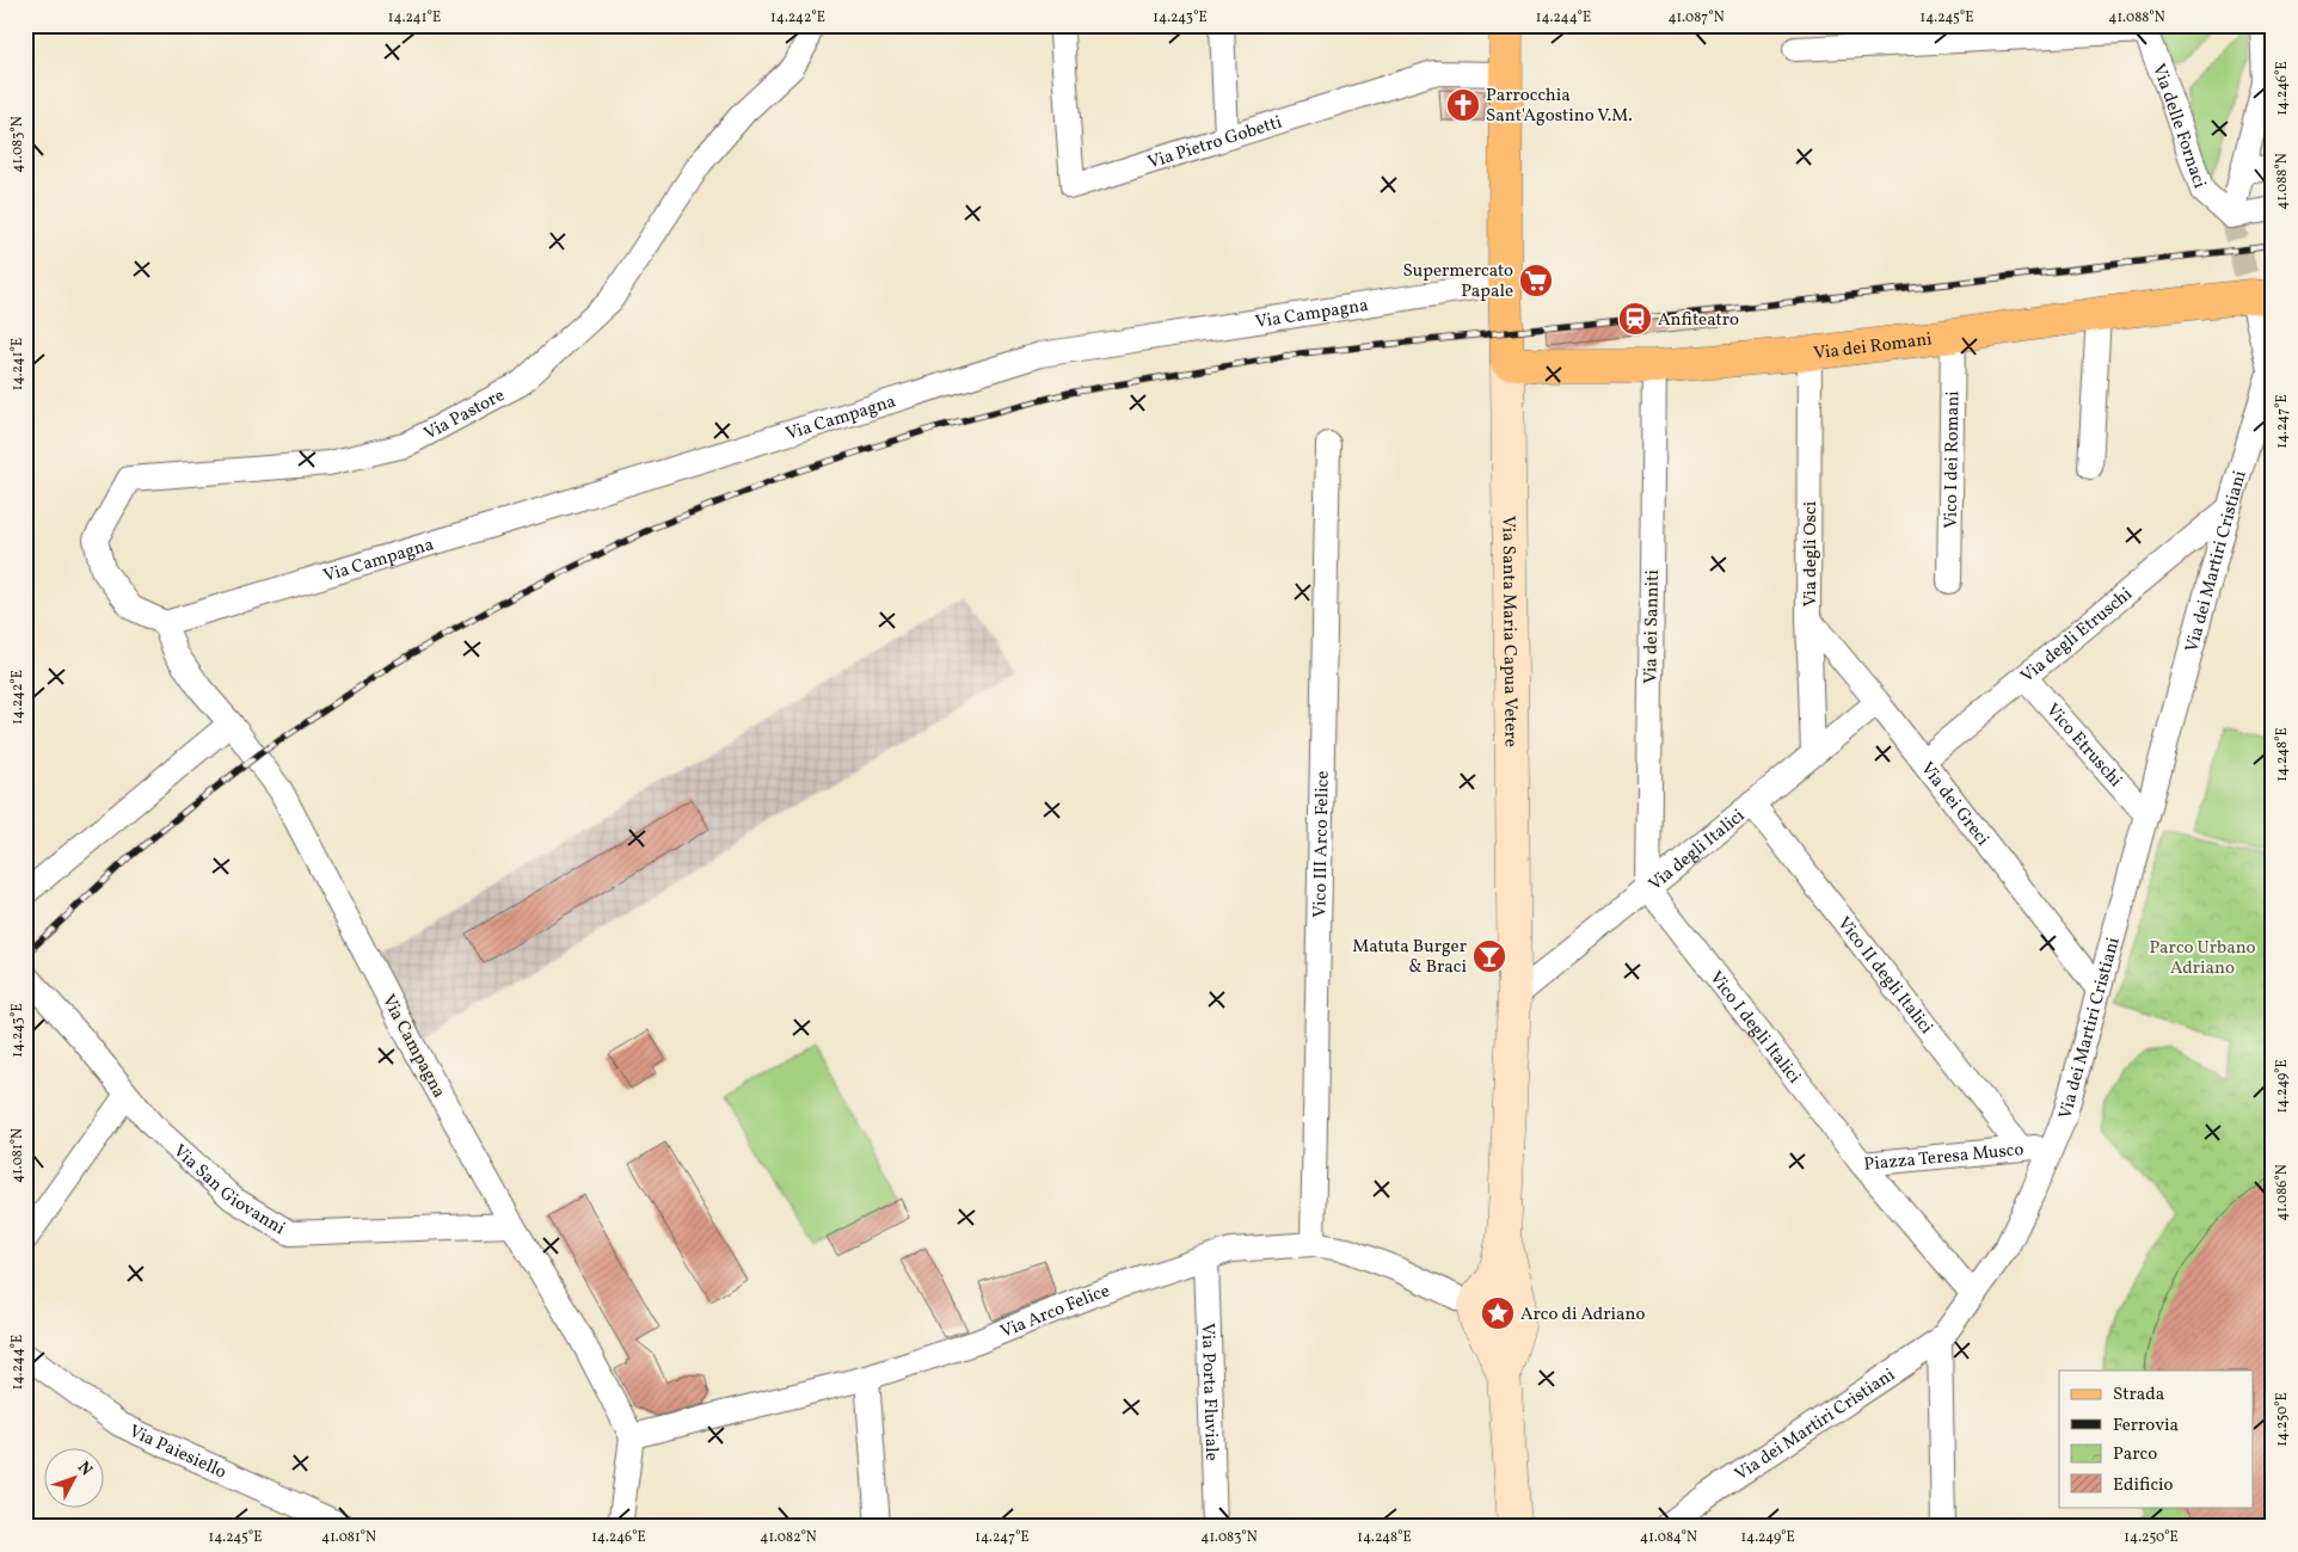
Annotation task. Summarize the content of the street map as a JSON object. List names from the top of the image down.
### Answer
{
  "streets": {
    "main road": ["Via dei Romani", "Via Santa Maria Capua Vetere"],
    "street": [
      "Via delle Fornaci",
      "Via Pietro Gobetti",
      "Via Campagna",
      "Via Pastore",
      "Vico I dei Romani",
      "Via degli Osci",
      "Via dei Martiri Cristiani",
      "Via dei Sanniti",
      "Via degli Etruschi",
      "Vico Etruschi",
      "Via dei Greci",
      "Vico III Arco Felice",
      "Via degli Italici",
      "Vico II degli Italici",
      "Vico I degli Italici",
      "Piazza Teresa Musco",
      "Via San Giovanni",
      "Via Arco Felice",
      "Via Porta Fluviale",
      "Via Paiesiello"
    ]
  },
  "crossings": [
    ["Via Pietro Gobetti", "Via Santa Maria Capua Vetere"],
    ["Via Campagna", "Via Pastore"],
    ["Via Campagna", "Via Santa Maria Capua Vetere"],
    ["Via Campagna", "Via San Giovanni"],
    ["Via Campagna", "Via Arco Felice"],
    ["Via dei Romani", "Vico I dei Romani"],
    ["Via dei Romani", "Via degli Osci"],
    ["Via dei Romani", "Via dei Martiri Cristiani"],
    ["Via dei Romani", "Via dei Sanniti"],
    ["Via dei Romani", "Via Santa Maria Capua Vetere"],
    ["Via degli Osci", "Via dei Greci"],
    ["Via degli Osci", "Via degli Italici"],
    ["Via dei Martiri Cristiani", "Via degli Etruschi"],
    ["Via dei Martiri Cristiani", "Vico Etruschi"],
    ["Via dei Martiri Cristiani", "Via dei Greci"],
    ["Via dei Martiri Cristiani", "Piazza Teresa Musco"],
    ["Via dei Sanniti", "Via degli Italici"],
    ["Via dei Sanniti", "Vico I degli Italici"],
    ["Via Santa Maria Capua Vetere", "Via degli Italici"],
    ["Via degli Etruschi", "Vico Etruschi"],
    ["Via degli Etruschi", "Via dei Greci"],
    ["Via dei Greci", "Via degli Italici"],
    ["Vico III Arco Felice", "Via Arco Felice"],
    ["Via degli Italici", "Vico II degli Italici"],
    ["Via degli Italici", "Vico I degli Italici"],
    ["Vico II degli Italici", "Piazza Teresa Musco"],
    ["Vico I degli Italici", "Piazza Teresa Musco"],
    ["Via Arco Felice", "Via Porta Fluviale"]
  ],
  "parks": ["Parco Urbano Adriano"],
  "places": {
    "church": ["Parrocchia Sant'Agostino V.M."],
    "supermarket": ["Supermercato Papale"],
    "station": ["Anfiteatro"],
    "bar": ["Matuta Burger & Braci"],
    "place": ["Arco di Adriano"]
  },
  "legend": [
    "Strada",
    "Ferrovia",
    "Parco",
    "Edificio"
  ],
  "north": "top right",
  "coordinates": [
    "14.241°E",
    "14.242°E",
    "14.243°E",
    "14.244°E",
    "41.087°N",
    "14.245°E",
    "41.088°N",
    "14.246°E",
    "41.083°N",
    "14.247°E",
    "14.248°E",
    "14.249°E",
    "41.081°N",
    "41.086°N",
    "14.250°E",
    "41.082°N",
    "41.084°N"
  ]
}
